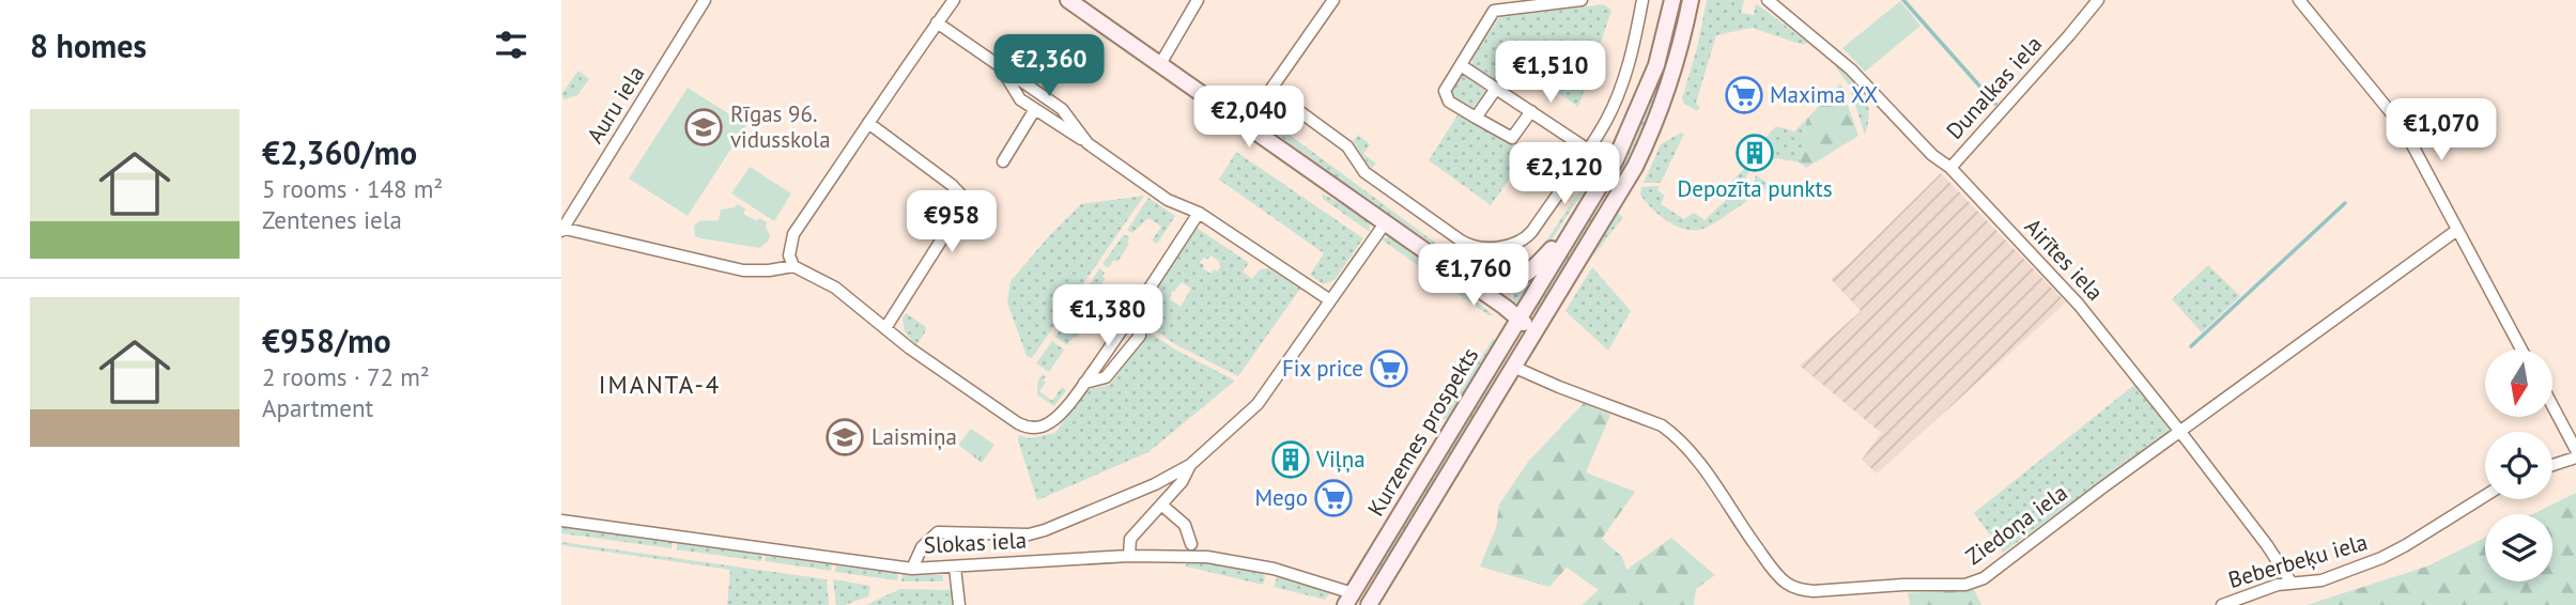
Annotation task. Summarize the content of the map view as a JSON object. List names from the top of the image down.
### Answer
{
  "streets": {
    "main road": ["Kurzemes prospekts", "Slokas iela"],
    "street": [
      "Dunalkas iela",
      "Auru iela",
      "Airītes iela",
      "Ziedoņa iela",
      "Beberbeķu iela"
    ]
  },
  "crossings": [
    ["Dunalkas iela", "Airītes iela"],
    ["Airītes iela", "Ziedoņa iela"],
    ["Airītes iela", "Beberbeķu iela"],
    ["Kurzemes prospekts", "Ziedoņa iela"],
    ["Kurzemes prospekts", "Slokas iela"]
  ],
  "districts": ["IMANTA-4"],
  "places": {
    "supermarket": ["Maxima XX", "Fix price", "Mego"],
    "school or university": ["Rīgas 96. vidusskola", "Laismiņa"],
    "building": ["Depozīta punkts", "Viļņa"]
  },
  "north": "bottom",
  "page": {
    "heading": "8 homes",
    "price": [
      "€2,360",
      "€1,510",
      "€2,040",
      "€1,070",
      "€2,120",
      "€958",
      "€1,760",
      "€1,380"
    ],
    "list": [
      {
        "name": "€2,360/mo",
        "note": "5 rooms · 148 m² · Zentenes iela"
      },
      {
        "name": "€958/mo",
        "note": "2 rooms · 72 m² · Apartment"
      }
    ]
  }
}
